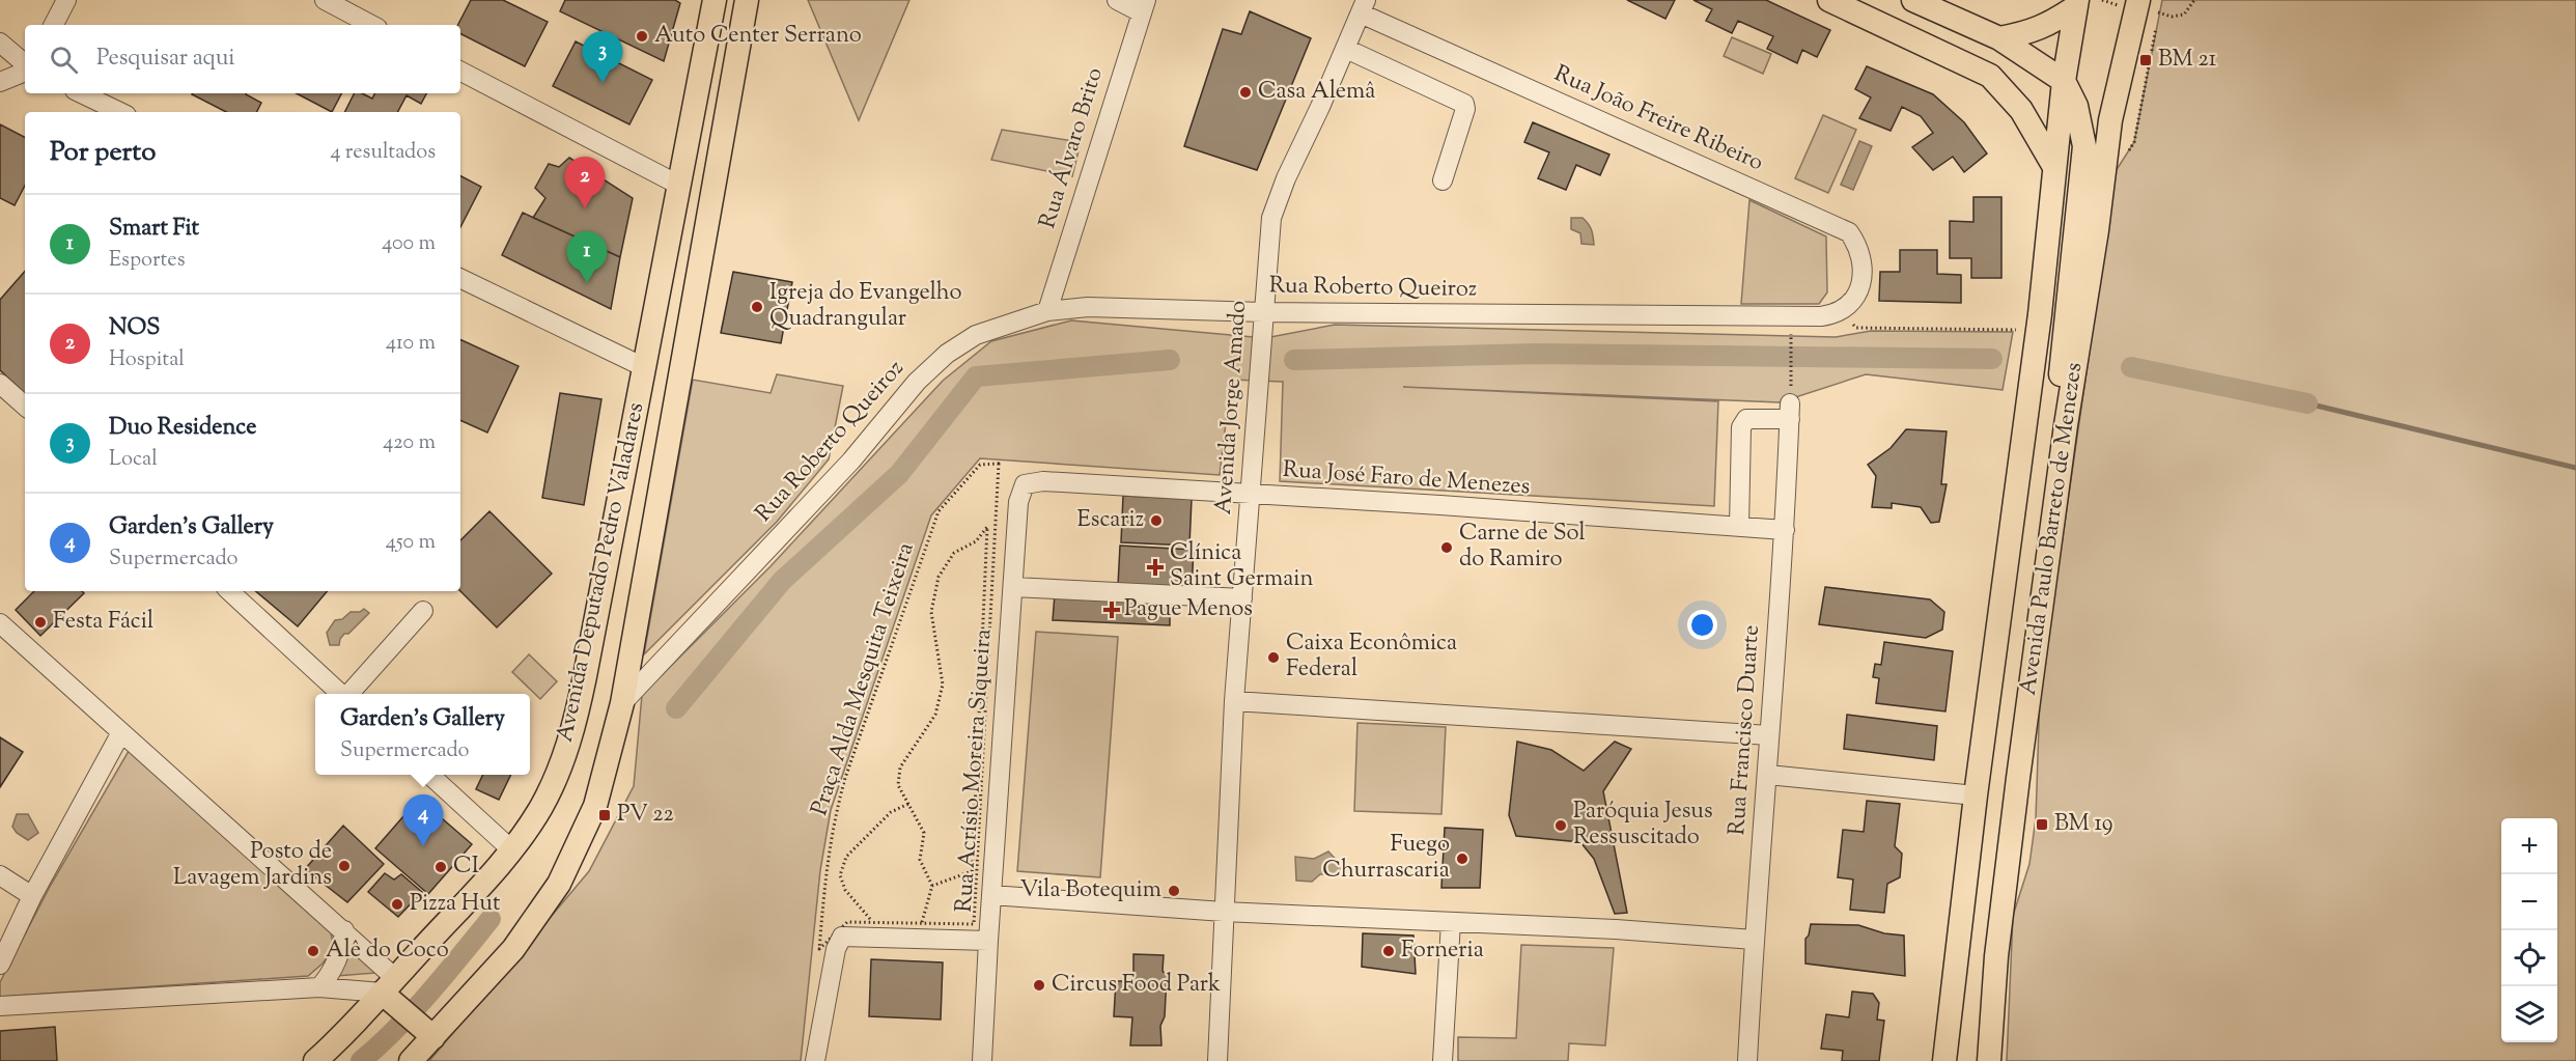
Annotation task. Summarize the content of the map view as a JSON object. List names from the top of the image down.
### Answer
{
  "streets": {
    "main road": ["Avenida Paulo Barreto de Menezes", "Avenida Deputado Pedro Valadares"],
    "street": [
      "Rua João Freire Ribeiro",
      "Rua Álvaro Brito",
      "Rua Roberto Queiroz",
      "Avenida Jorge Amado",
      "Rua José Faro de Menezes",
      "Rua Francisco Duarte",
      "Rua Acrísio Moreira Siqueira"
    ],
    "path": ["Praça Alda Mesquita Teixeira"]
  },
  "crossings": [
    ["Rua João Freire Ribeiro", "Rua Roberto Queiroz"],
    ["Rua João Freire Ribeiro", "Avenida Jorge Amado"],
    ["Rua Álvaro Brito", "Rua Roberto Queiroz"],
    ["Rua Roberto Queiroz", "Avenida Jorge Amado"],
    ["Rua Roberto Queiroz", "Avenida Deputado Pedro Valadares"],
    ["Avenida Jorge Amado", "Rua José Faro de Menezes"],
    ["Rua José Faro de Menezes", "Rua Francisco Duarte"],
    ["Rua José Faro de Menezes", "Rua Acrísio Moreira Siqueira"]
  ],
  "places": {
    "other": [
      "Auto Center Serrano",
      "Casa Alemâ",
      "Igreja do Evangelho Quadrangular",
      "Escariz",
      "Carne de Sol do Ramiro",
      "Festa Fácil",
      "Caixa Econômica Federal",
      "Paróquia Jesus Ressuscitado",
      "Fuego Churrascaria",
      "Posto de Lavagem Jardins",
      "CI",
      "Vila Botequim",
      "Pizza Hut",
      "Alê do Coco",
      "Forneria",
      "Circus Food Park"
    ],
    "transit": ["BM 21", "PV 22", "BM 19"],
    "health": ["Clínica Saint Germain", "Pague Menos"]
  },
  "page": {
    "search": "Pesquisar aqui",
    "pins": [
      "3",
      "2",
      "1",
      "4"
    ],
    "heading": ["Por perto", "4 resultados"],
    "list": [
      {
        "mark": "1",
        "name": "Smart Fit",
        "note": "Esportes",
        "value": "400 m"
      },
      {
        "mark": "2",
        "name": "NOS",
        "note": "Hospital",
        "value": "410 m"
      },
      {
        "mark": "3",
        "name": "Duo Residence",
        "note": "Local",
        "value": "420 m"
      },
      {
        "mark": "4",
        "name": "Garden's Gallery",
        "note": "Supermercado",
        "value": "450 m"
      }
    ],
    "popup": ["Garden's Gallery", "Supermercado"],
    "map_buttons": ["+", "−"]
  }
}
